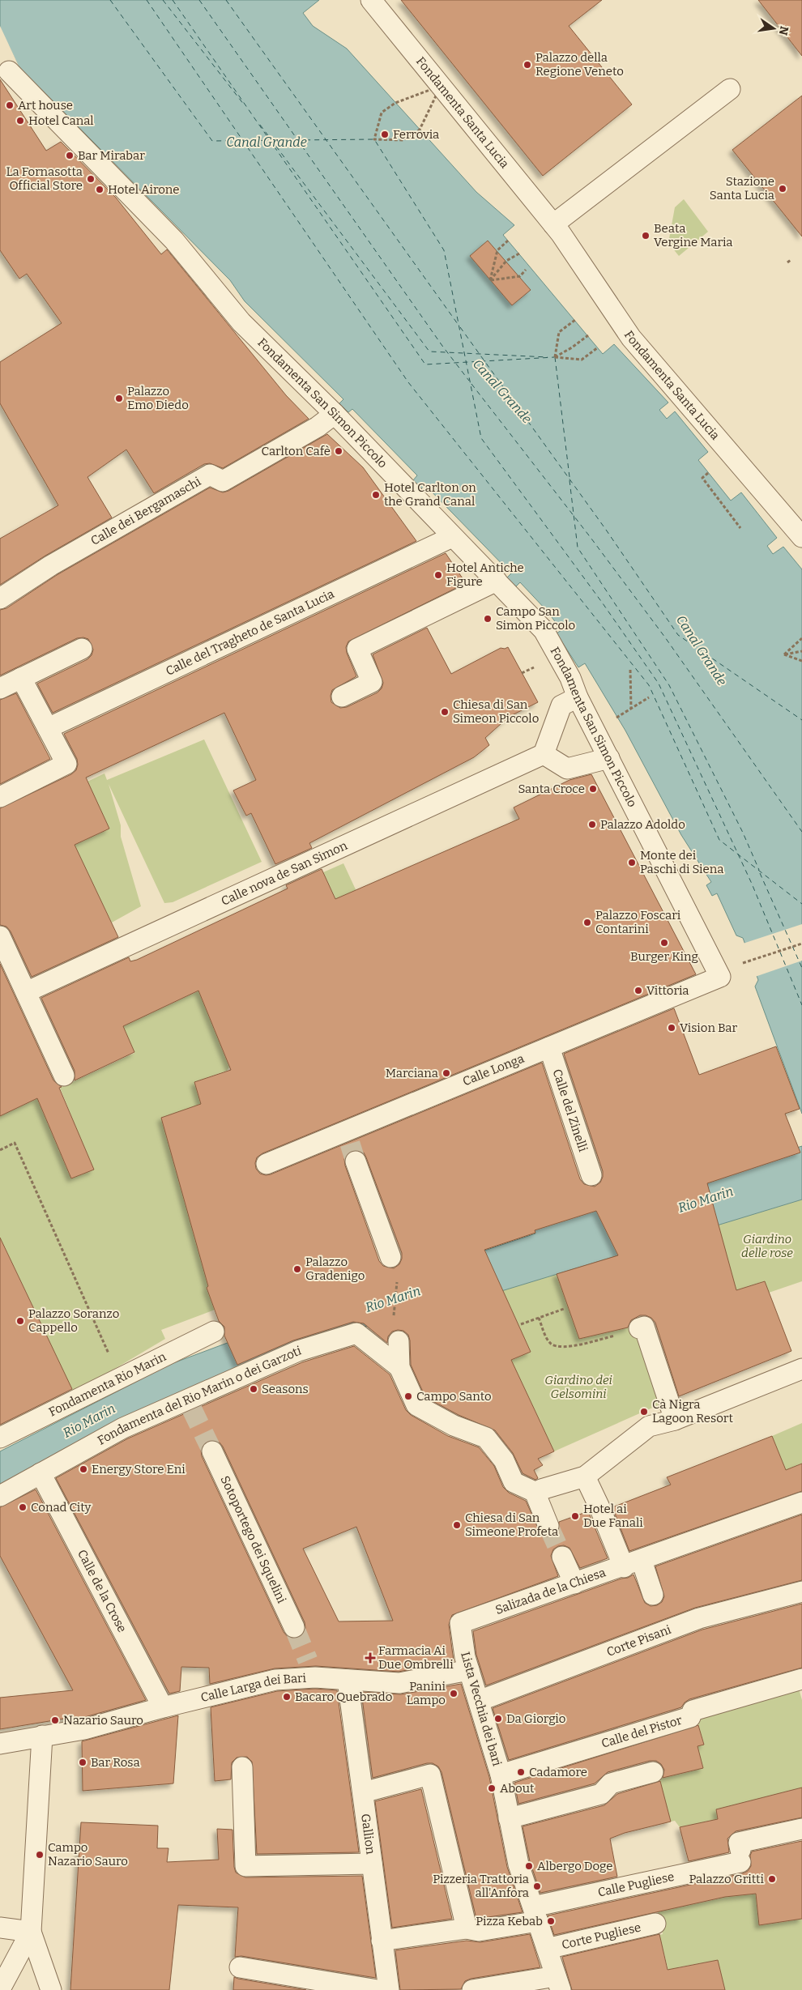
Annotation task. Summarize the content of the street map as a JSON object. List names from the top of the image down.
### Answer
{
  "streets": {
    "street": [
      "Fondamenta Santa Lucia",
      "Fondamenta San Simon Piccolo",
      "Calle dei Bergamaschi",
      "Calle del Tragheto de Santa Lucia",
      "Calle nova de San Simon",
      "Calle Longa",
      "Calle del Zinelli",
      "Fondamenta Rio Marin",
      "Fondamenta del Rio Marin o dei Garzoti",
      "Sotoportego dei Squelini",
      "Calle de la Crose",
      "Salizada de la Chiesa",
      "Corte Pisani",
      "Calle Larga dei Bari",
      "Lista Vecchia dei bari",
      "Calle del Pistor",
      "Gallion",
      "Calle Pugliese",
      "Corte Pugliese"
    ]
  },
  "crossings": [
    ["Fondamenta San Simon Piccolo", "Calle dei Bergamaschi"],
    ["Fondamenta San Simon Piccolo", "Calle del Tragheto de Santa Lucia"],
    ["Fondamenta San Simon Piccolo", "Calle Longa"],
    ["Calle Longa", "Calle del Zinelli"],
    ["Fondamenta del Rio Marin o dei Garzoti", "Calle de la Crose"],
    ["Calle de la Crose", "Calle Larga dei Bari"],
    ["Salizada de la Chiesa", "Lista Vecchia dei bari"],
    ["Corte Pisani", "Lista Vecchia dei bari"],
    ["Calle Larga dei Bari", "Lista Vecchia dei bari"],
    ["Calle Larga dei Bari", "Gallion"],
    ["Lista Vecchia dei bari", "Calle del Pistor"],
    ["Lista Vecchia dei bari", "Calle Pugliese"],
    ["Lista Vecchia dei bari", "Corte Pugliese"],
    ["Gallion", "Calle Pugliese"]
  ],
  "water": ["Canal Grande", "Rio Marin"],
  "parks": ["Giardino delle rose", "Giardino dei Gelsomini"],
  "places": {
    "other": [
      "Palazzo della Regione Veneto",
      "Art house",
      "Hotel Canal",
      "Ferrovia",
      "Bar Mirabar",
      "La Fornasotta Official Store",
      "Stazione Santa Lucia",
      "Hotel Airone",
      "Beata Vergine Maria",
      "Palazzo Emo Diedo",
      "Carlton Cafè",
      "Hotel Carlton on the Grand Canal",
      "Hotel Antiche Figure",
      "Campo San Simon Piccolo",
      "Chiesa di San Simeon Piccolo",
      "Santa Croce",
      "Palazzo Adoldo",
      "Monte dei Paschi di Siena",
      "Palazzo Foscari Contarini",
      "Burger King",
      "Vittoria",
      "Vision Bar",
      "Marciana",
      "Palazzo Gradenigo",
      "Palazzo Soranzo Cappello",
      "Seasons",
      "Campo Santo",
      "Cà Nigra Lagoon Resort",
      "Energy Store Eni",
      "Conad City",
      "Hotel ai Due Fanali",
      "Chiesa di San Simeone Profeta",
      "Panini Lampo",
      "Bacaro Quebrado",
      "Da Giorgio",
      "Nazario Sauro",
      "Bar Rosa",
      "Cadamore",
      "About",
      "Campo Nazario Sauro",
      "Albergo Doge",
      "Palazzo Gritti",
      "Pizzeria Trattoria all'Anfora",
      "Pizza Kebab"
    ],
    "health": ["Farmacia Ai Due Ombrelli"]
  },
  "north": "right"
}
